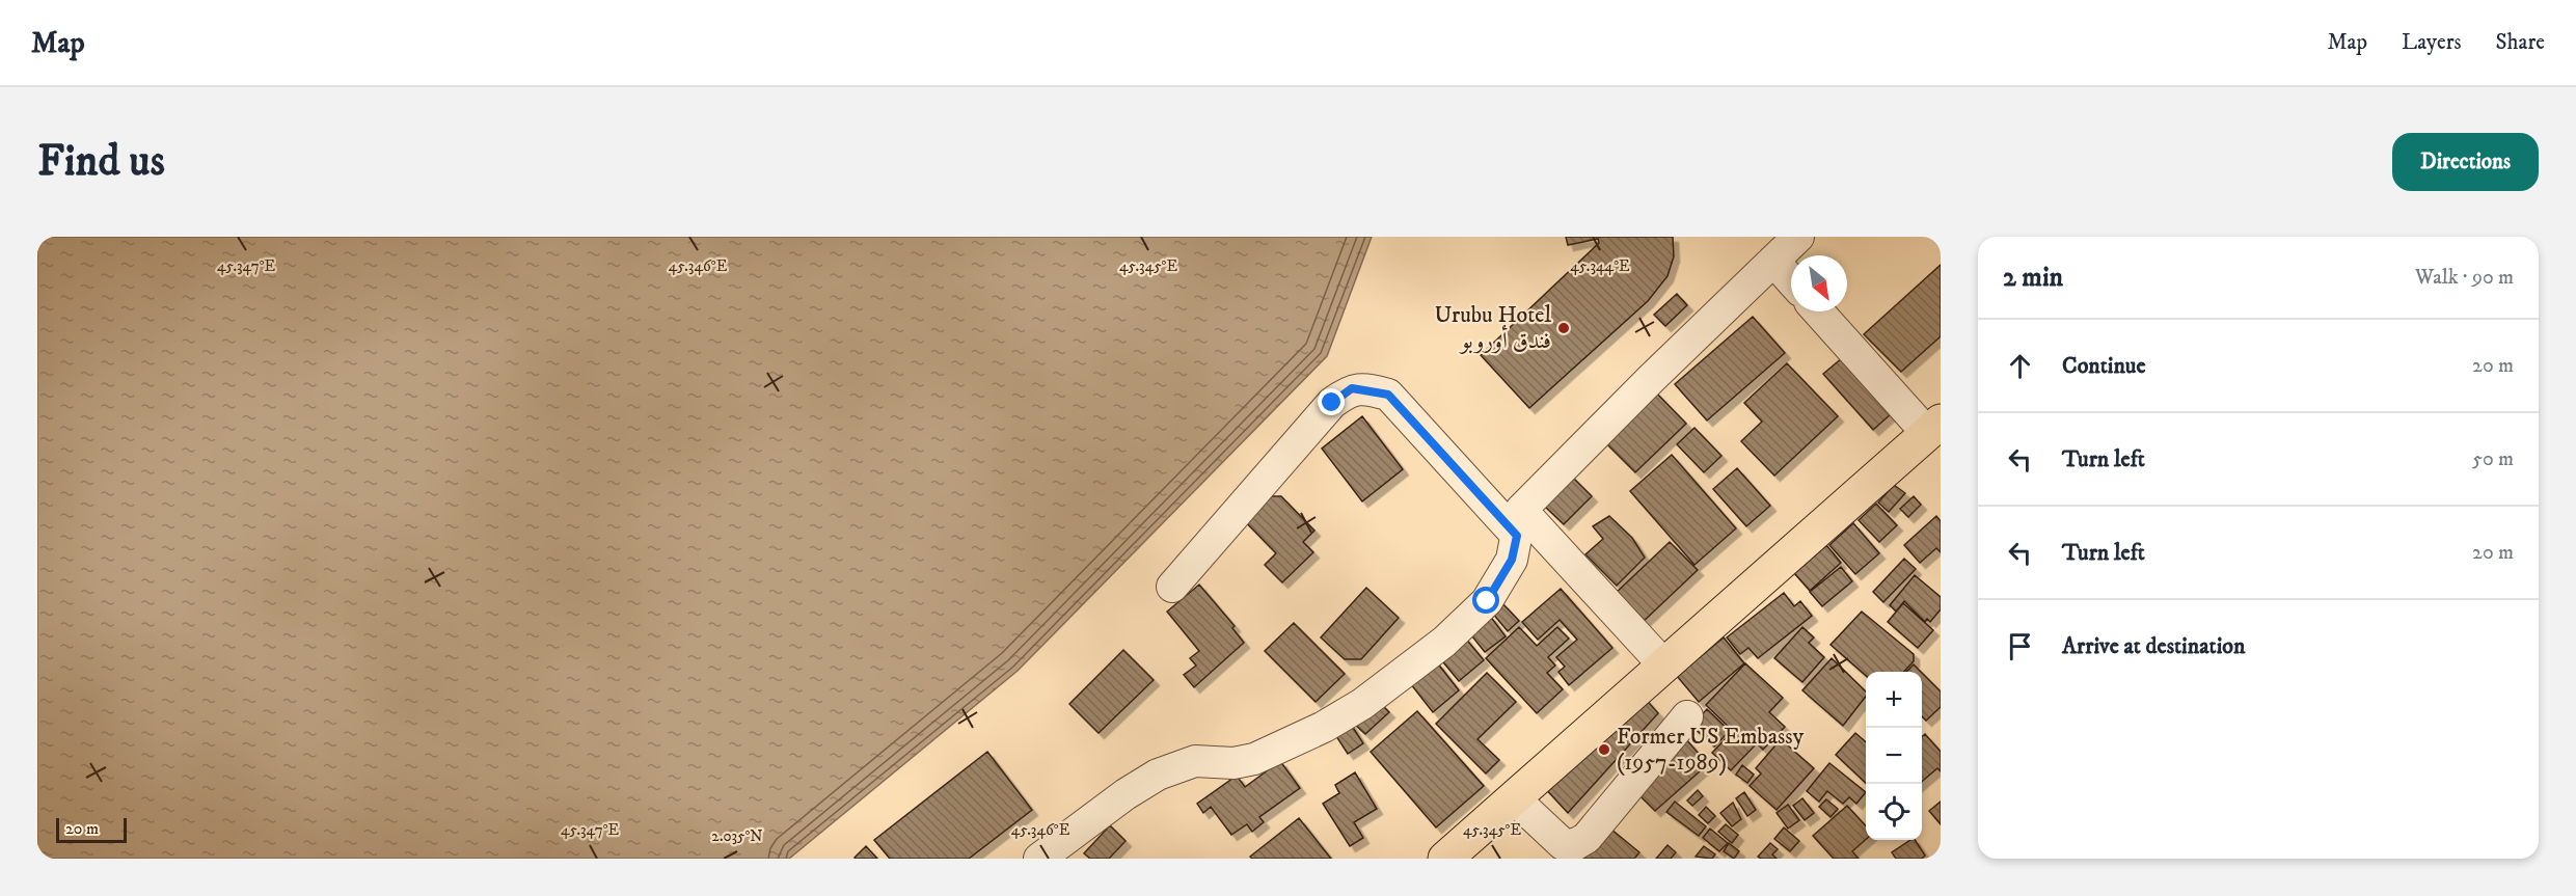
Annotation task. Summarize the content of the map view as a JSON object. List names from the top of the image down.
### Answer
{
  "places": ["Urubu Hotel فندق أوروبو", "Former US Embassy (1957-1989)"],
  "scale_bar": "20 m",
  "north": "bottom right",
  "page": {
    "header": "Map",
    "nav": ["Map", "Layers", "Share"],
    "buttons": "Directions",
    "title": "Find us",
    "heading": ["2 min", "Walk · 90 m"],
    "list": [
      ["Continue", "20 m"],
      ["Turn left", "50 m"],
      ["Turn left", "20 m"],
      "Arrive at destination"
    ],
    "map_buttons": ["+", "−"],
    "scale": "20 m"
  },
  "coordinates": [
    "45.347°E",
    "45.346°E",
    "45.345°E",
    "45.344°E",
    "2.035°N"
  ]
}
